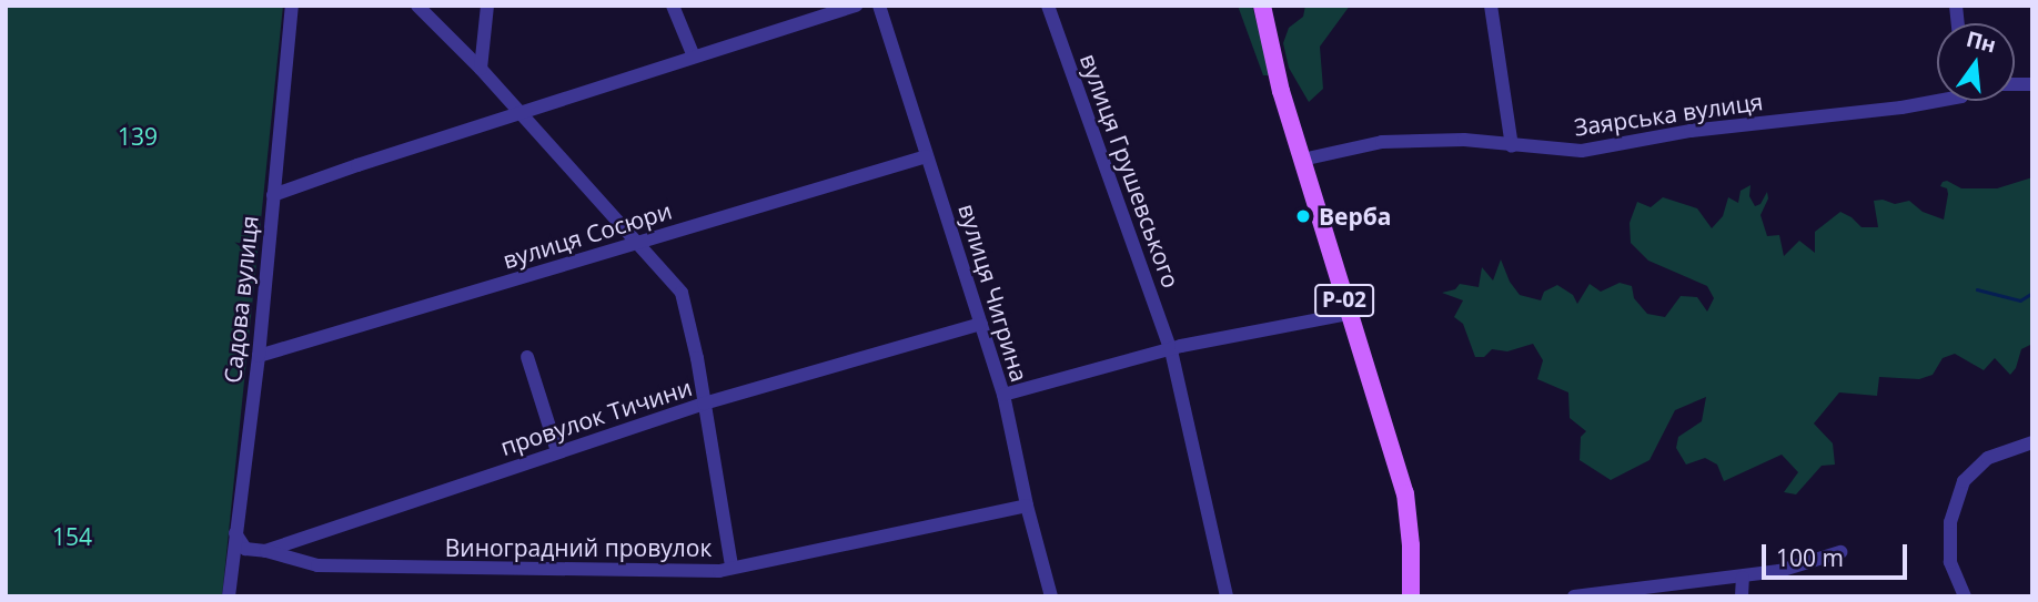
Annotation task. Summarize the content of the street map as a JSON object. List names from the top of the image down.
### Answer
{
  "streets": {
    "main road": ["Р-02"],
    "street": [
      "Заярська вулиця",
      "вулиця Грушевського",
      "вулиця Сосюри",
      "вулиця Чигрина",
      "Садова вулиця",
      "провулок Тичини",
      "Виноградний провулок"
    ]
  },
  "crossings": [
    ["Заярська вулиця", "Р-02"],
    ["вулиця Сосюри", "вулиця Чигрина"],
    ["вулиця Сосюри", "Садова вулиця"],
    ["вулиця Чигрина", "провулок Тичини"],
    ["вулиця Чигрина", "Виноградний провулок"],
    ["провулок Тичини", "Виноградний провулок"]
  ],
  "parks": ["139", "154"],
  "places": ["Верба"],
  "scale_bar": "100 m",
  "north": "top"
}
